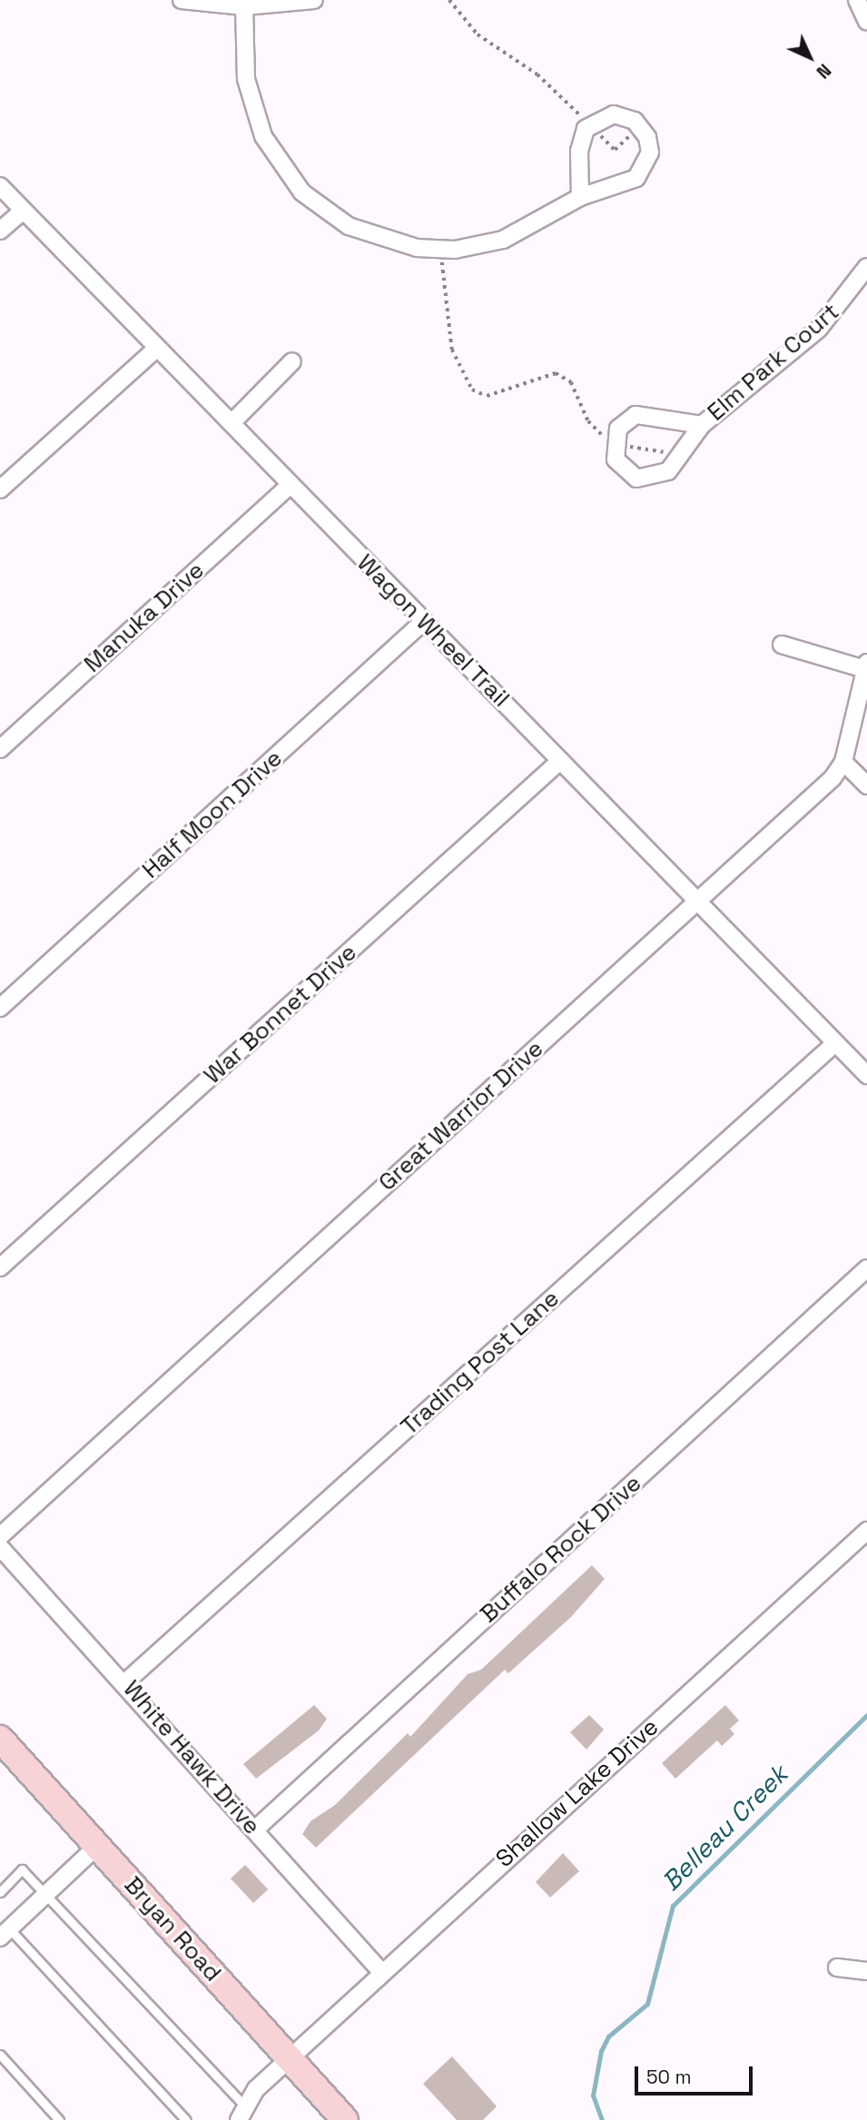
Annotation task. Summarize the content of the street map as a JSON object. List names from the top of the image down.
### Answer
{
  "streets": {
    "main road": ["Bryan Road"],
    "street": [
      "Elm Park Court",
      "Manuka Drive",
      "Wagon Wheel Trail",
      "Half Moon Drive",
      "War Bonnet Drive",
      "Great Warrior Drive",
      "Trading Post Lane",
      "Buffalo Rock Drive",
      "White Hawk Drive",
      "Shallow Lake Drive"
    ]
  },
  "crossings": [
    ["Manuka Drive", "Wagon Wheel Trail"],
    ["Wagon Wheel Trail", "Half Moon Drive"],
    ["Wagon Wheel Trail", "War Bonnet Drive"],
    ["Wagon Wheel Trail", "Great Warrior Drive"],
    ["Wagon Wheel Trail", "Trading Post Lane"],
    ["Trading Post Lane", "White Hawk Drive"],
    ["Buffalo Rock Drive", "White Hawk Drive"],
    ["White Hawk Drive", "Shallow Lake Drive"],
    ["Shallow Lake Drive", "Bryan Road"]
  ],
  "water": ["Belleau Creek"],
  "scale_bar": "50 m",
  "north": "bottom right"
}
